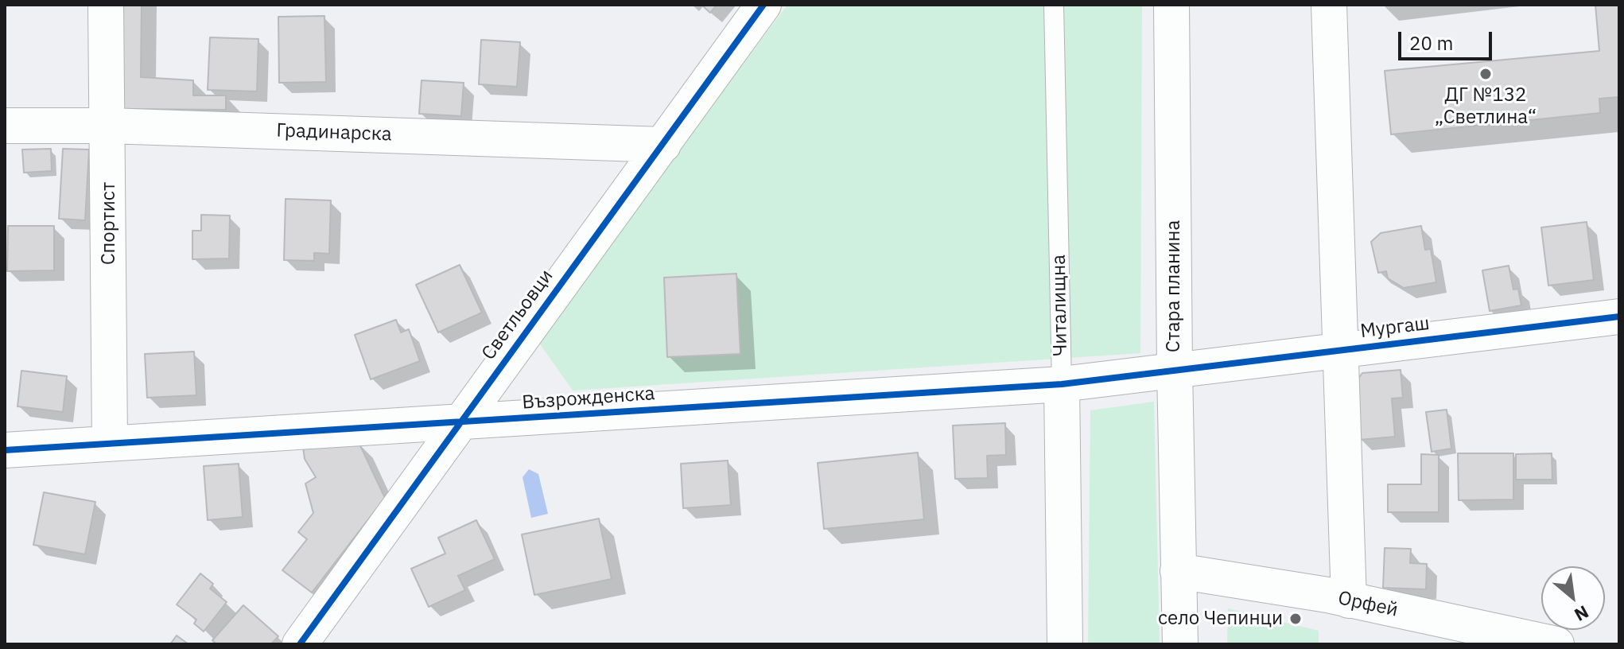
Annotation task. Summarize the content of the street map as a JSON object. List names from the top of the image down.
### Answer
{
  "streets": {
    "street": [
      "Градинарска",
      "Спортист",
      "Стара планина",
      "Читалищна",
      "Светльовци",
      "Мургаш",
      "Възрожденска",
      "Орфей"
    ]
  },
  "crossings": [
    ["Градинарска", "Спортист"],
    ["Градинарска", "Светльовци"],
    ["Спортист", "Възрожденска"],
    ["Стара планина", "Мургаш"],
    ["Стара планина", "Възрожденска"],
    ["Стара планина", "Орфей"],
    ["Читалищна", "Възрожденска"],
    ["Светльовци", "Възрожденска"],
    ["Мургаш", "Възрожденска"]
  ],
  "places": ["ДГ №132 „Светлина“", "село Чепинци"],
  "scale_bar": "20 m",
  "north": "bottom right"
}
